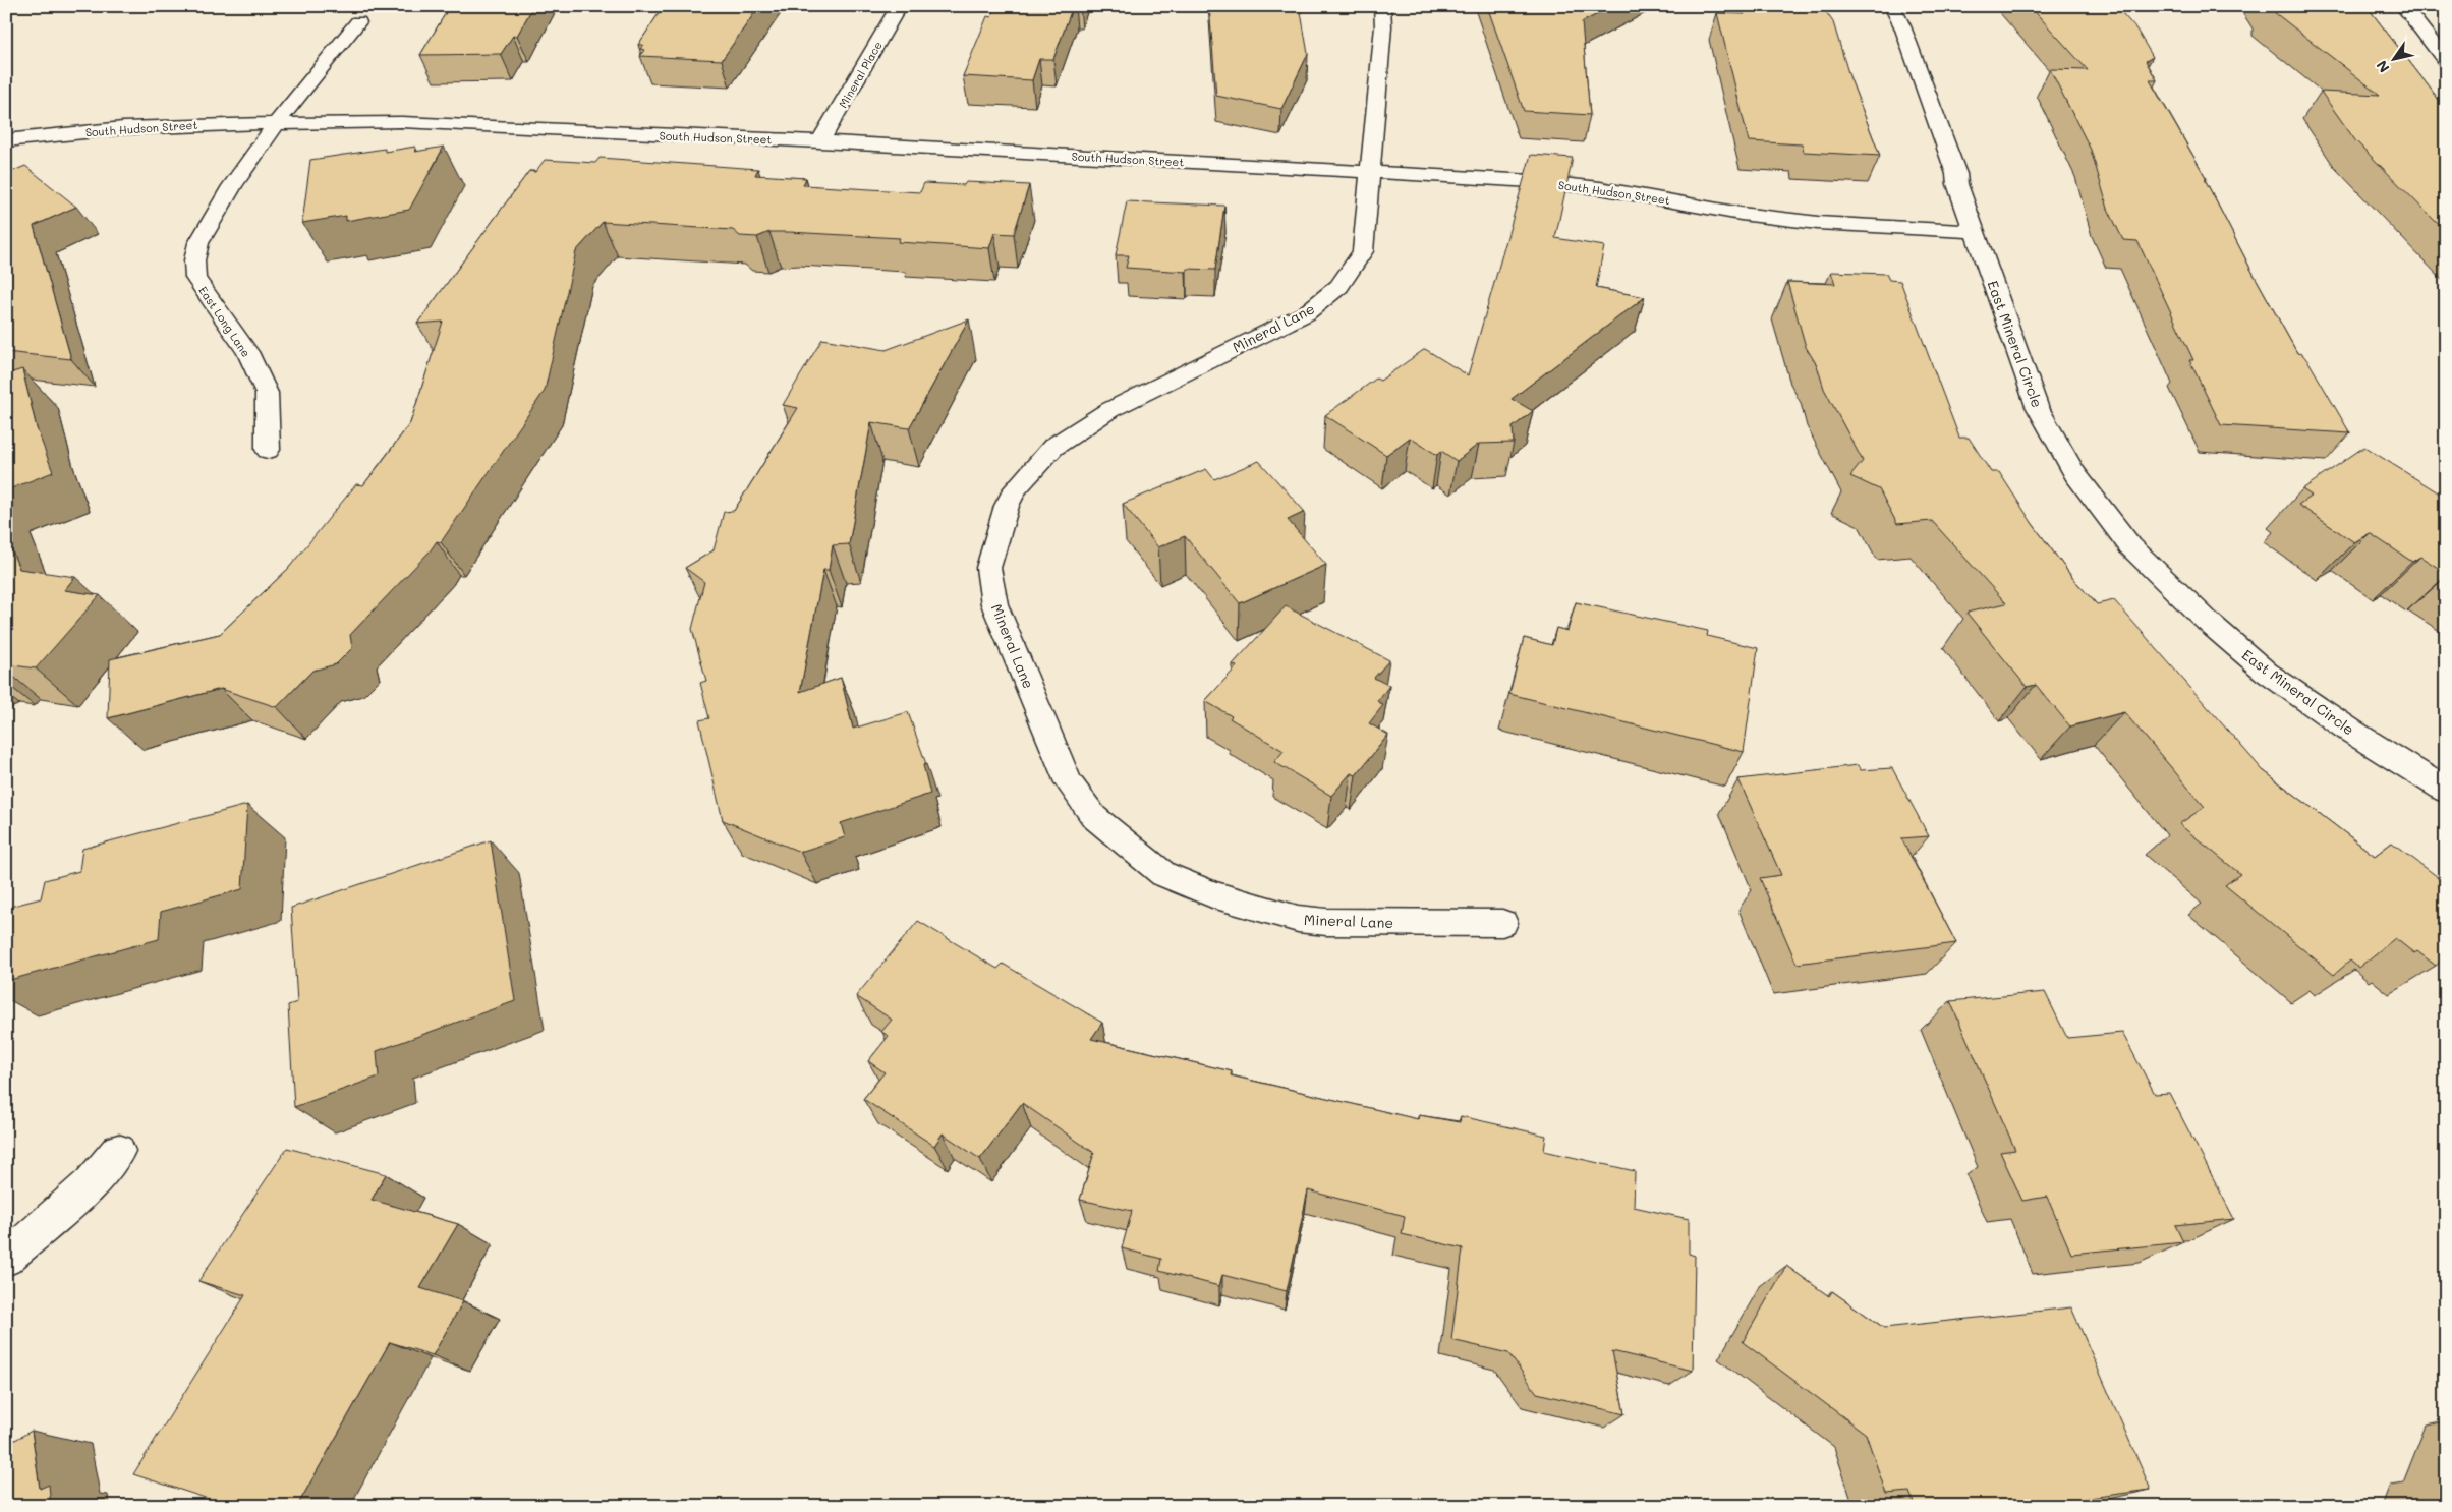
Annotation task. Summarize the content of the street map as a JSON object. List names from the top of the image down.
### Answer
{
  "streets": {
    "street": [
      "Mineral Place",
      "South Hudson Street",
      "East Long Lane",
      "Mineral Lane",
      "East Mineral Circle"
    ]
  },
  "crossings": [
    ["Mineral Place", "South Hudson Street"],
    ["South Hudson Street", "East Long Lane"],
    ["South Hudson Street", "Mineral Lane"],
    ["South Hudson Street", "East Mineral Circle"]
  ],
  "north": "bottom left"
}
